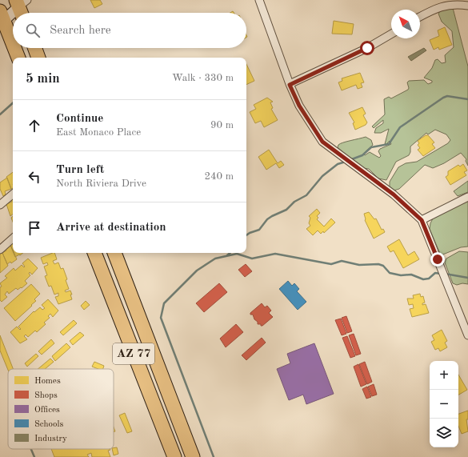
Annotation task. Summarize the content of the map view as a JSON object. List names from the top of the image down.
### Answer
{
  "streets": {
    "highway": ["AZ 77"]
  },
  "legend": [
    "Homes",
    "Shops",
    "Offices",
    "Schools",
    "Industry"
  ],
  "north": "top left",
  "page": {
    "search": "Search here",
    "heading": ["5 min", "Walk · 330 m"],
    "list": [
      ["Continue", "East Monaco Place", "90 m"],
      ["Turn left", "North Riviera Drive", "240 m"],
      "Arrive at destination"
    ],
    "map_buttons": ["+", "−"]
  }
}
